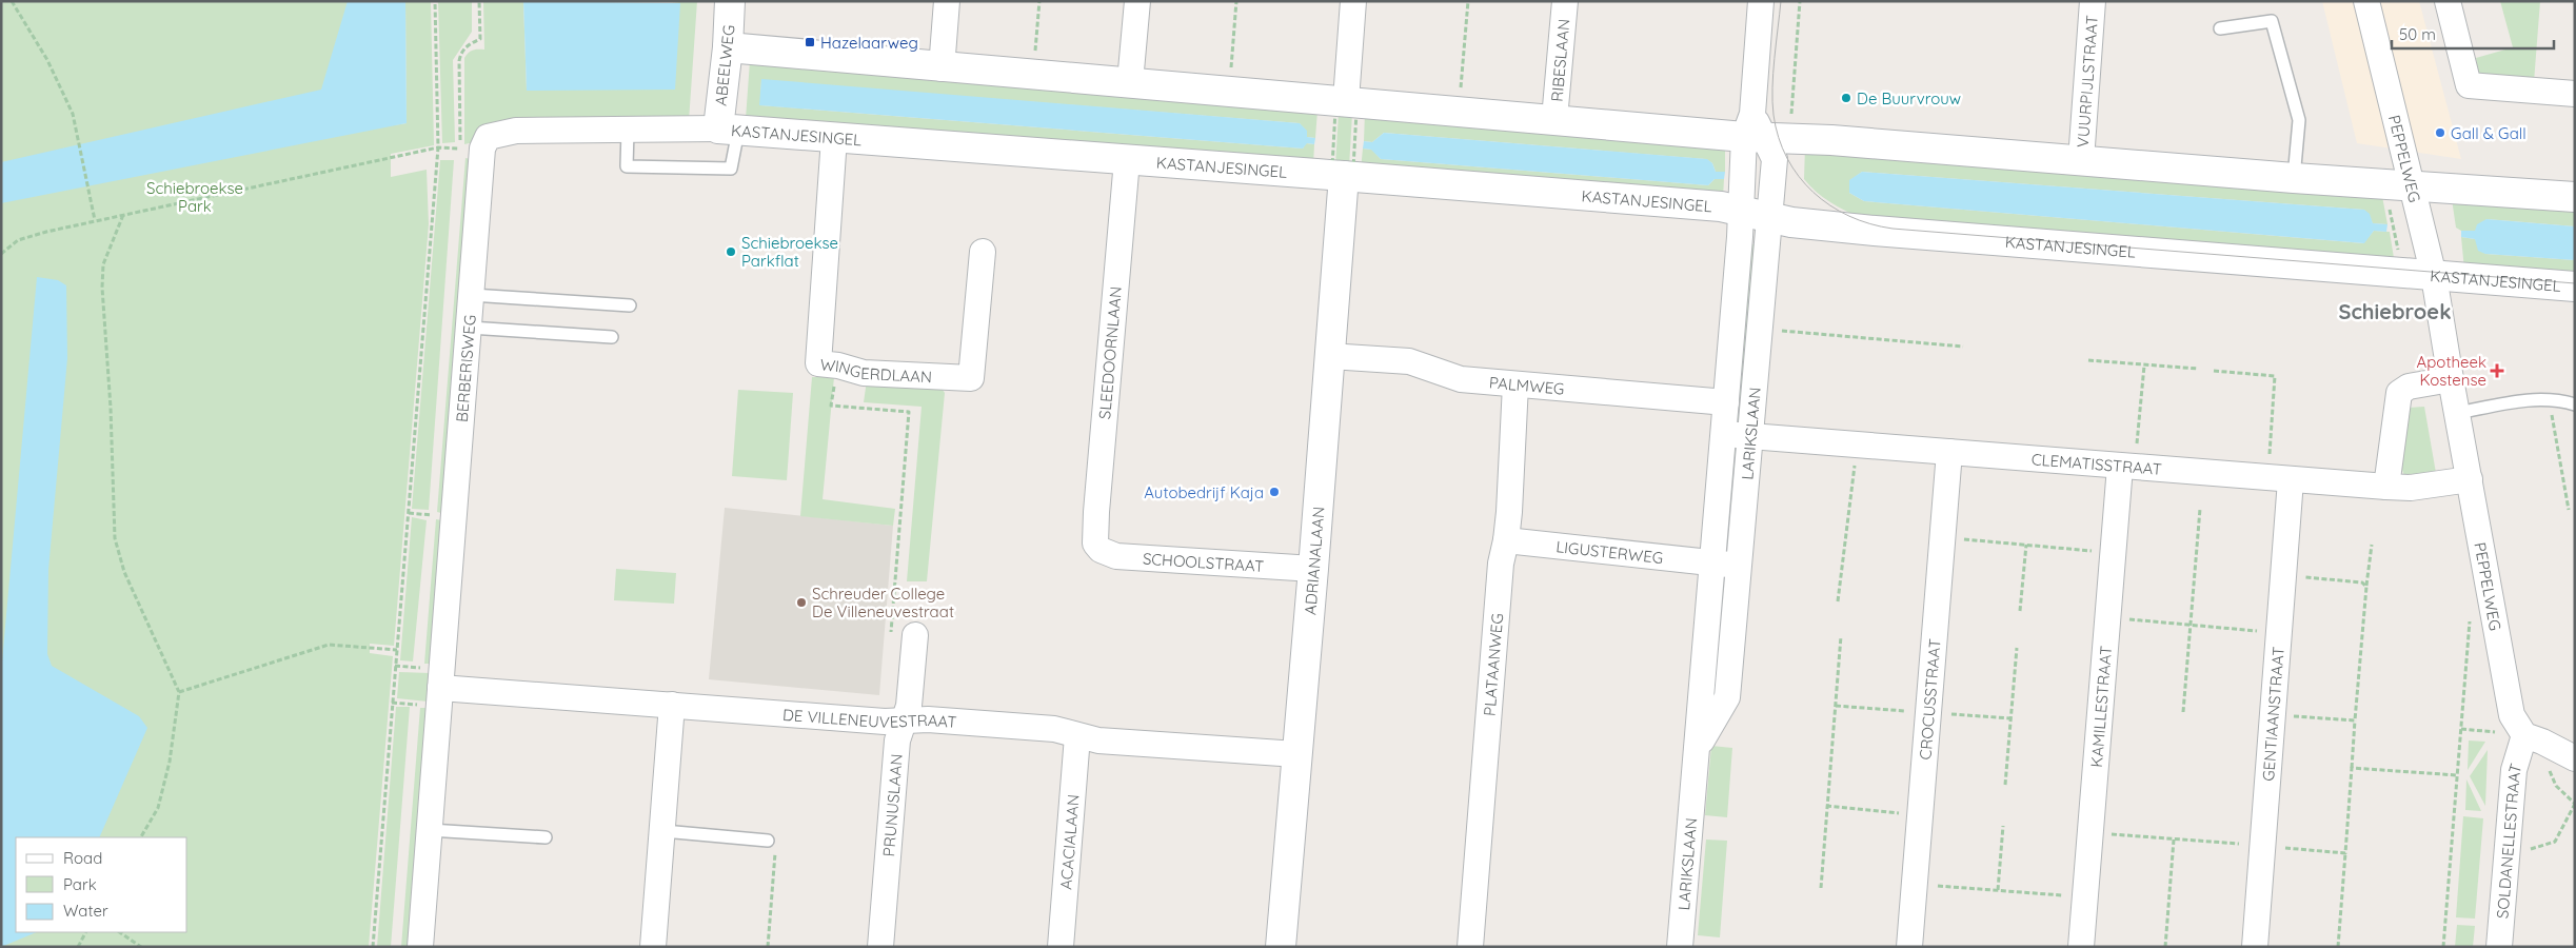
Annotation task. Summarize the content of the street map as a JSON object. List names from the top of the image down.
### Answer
{
  "streets": {
    "street": [
      "RIBESLAAN",
      "ABEELWEG",
      "VUURPIJLSTRAAT",
      "KASTANJESINGEL",
      "PEPPELWEG",
      "SLEEDOORNLAAN",
      "BERBERISWEG",
      "WINGERDLAAN",
      "PALMWEG",
      "LARIKSLAAN",
      "CLEMATISSTRAAT",
      "LIGUSTERWEG",
      "SCHOOLSTRAAT",
      "ADRIANALAAN",
      "PLATAANWEG",
      "CROCUSSTRAAT",
      "KAMILLESTRAAT",
      "GENTIAANSTRAAT",
      "DE VILLENEUVESTRAAT",
      "PRUNUSLAAN",
      "SOLDANELLESTRAAT",
      "ACACIALAAN"
    ]
  },
  "crossings": [
    ["ABEELWEG", "KASTANJESINGEL"],
    ["ABEELWEG", "BERBERISWEG"],
    ["KASTANJESINGEL", "PEPPELWEG"],
    ["KASTANJESINGEL", "SLEEDOORNLAAN"],
    ["KASTANJESINGEL", "BERBERISWEG"],
    ["KASTANJESINGEL", "WINGERDLAAN"],
    ["KASTANJESINGEL", "LARIKSLAAN"],
    ["KASTANJESINGEL", "ADRIANALAAN"],
    ["PEPPELWEG", "CLEMATISSTRAAT"],
    ["PEPPELWEG", "SOLDANELLESTRAAT"],
    ["SLEEDOORNLAAN", "SCHOOLSTRAAT"],
    ["BERBERISWEG", "DE VILLENEUVESTRAAT"],
    ["PALMWEG", "LARIKSLAAN"],
    ["PALMWEG", "ADRIANALAAN"],
    ["PALMWEG", "PLATAANWEG"],
    ["LARIKSLAAN", "CLEMATISSTRAAT"],
    ["LARIKSLAAN", "LIGUSTERWEG"],
    ["CLEMATISSTRAAT", "CROCUSSTRAAT"],
    ["CLEMATISSTRAAT", "KAMILLESTRAAT"],
    ["CLEMATISSTRAAT", "GENTIAANSTRAAT"],
    ["LIGUSTERWEG", "PLATAANWEG"],
    ["SCHOOLSTRAAT", "ADRIANALAAN"],
    ["ADRIANALAAN", "DE VILLENEUVESTRAAT"],
    ["DE VILLENEUVESTRAAT", "PRUNUSLAAN"],
    ["DE VILLENEUVESTRAAT", "ACACIALAAN"]
  ],
  "districts": ["Schiebroek"],
  "parks": ["Schiebroekse Park"],
  "places": {
    "transit": ["Hazelaarweg"],
    "other": [
      "De Buurvrouw",
      "Gall & Gall",
      "Schiebroekse Parkflat",
      "Autobedrijf Kaja",
      "Schreuder College De Villeneuvestraat"
    ],
    "health": ["Apotheek Kostense"]
  },
  "legend": ["Road", "Park", "Water"],
  "scale_bar": "50 m"
}
